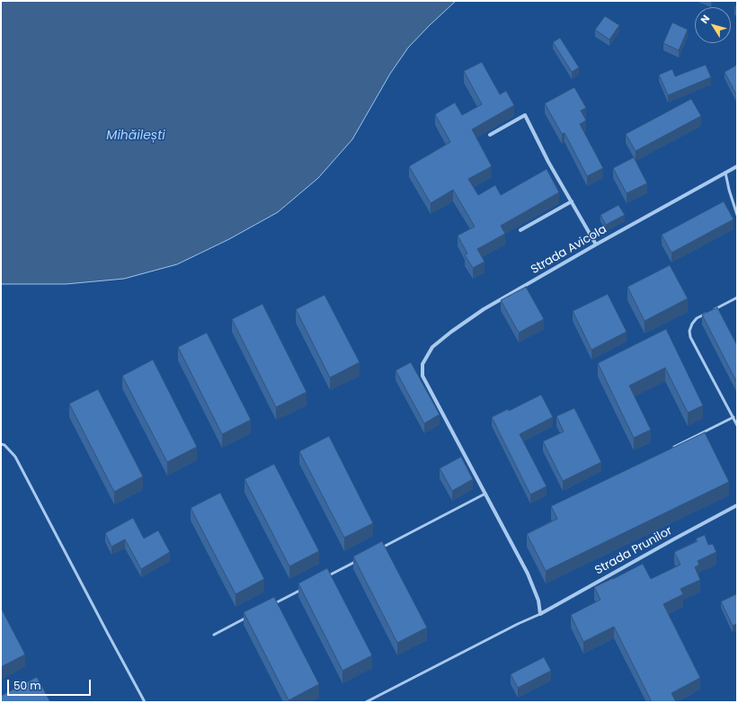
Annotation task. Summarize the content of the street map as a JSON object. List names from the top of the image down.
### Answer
{
  "streets": {
    "street": ["Strada Avicola", "Strada Prunilor"]
  },
  "water": ["Mihăilești"],
  "scale_bar": "50 m",
  "north": "top left"
}
